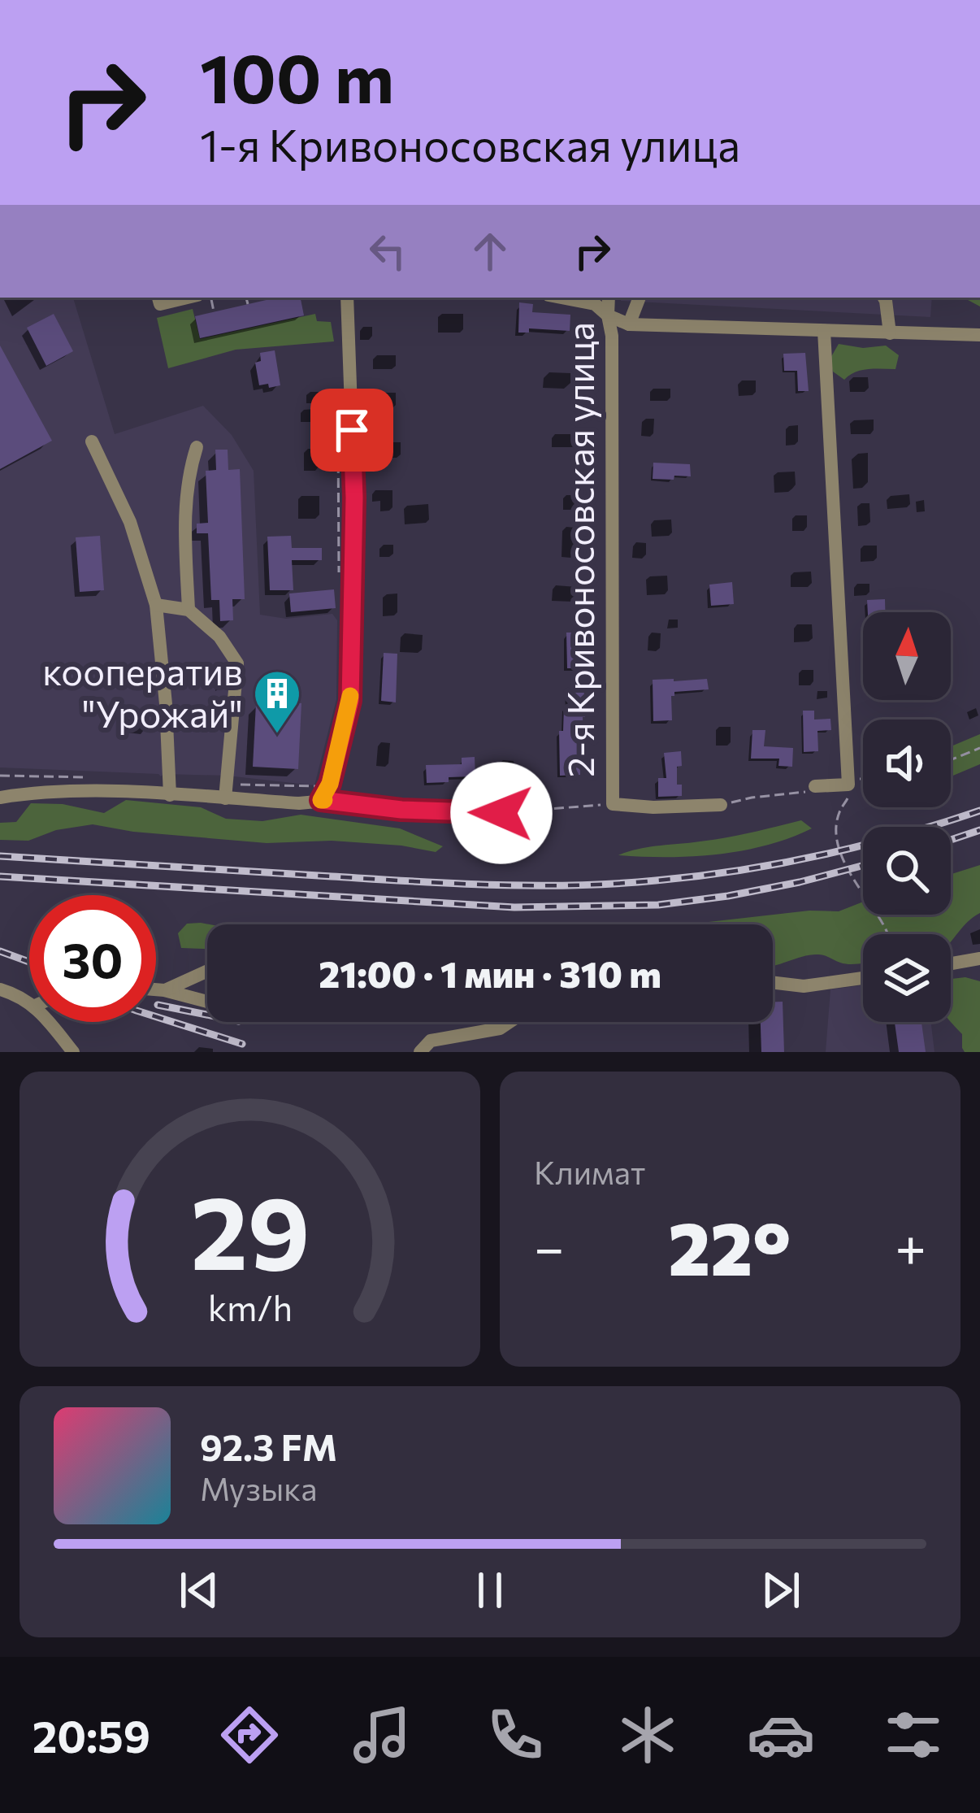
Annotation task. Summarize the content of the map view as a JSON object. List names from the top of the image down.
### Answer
{
  "streets": {
    "street": ["2-я Кривоносовская улица"]
  },
  "places": {
    "building": ["кооператив \"Урожай\""]
  },
  "north": "top",
  "page": {
    "turn": ["100 m", "1-я Кривоносовская улица"],
    "limit": "30",
    "trip": "21:00 · 1 мин · 310 m",
    "tile": "Климат",
    "heat": ["−", "22°", "+"],
    "song": ["92.3 FM", "Музыка"],
    "tabs": "20:59",
    "gauge": ["29", "km/h"]
  }
}
